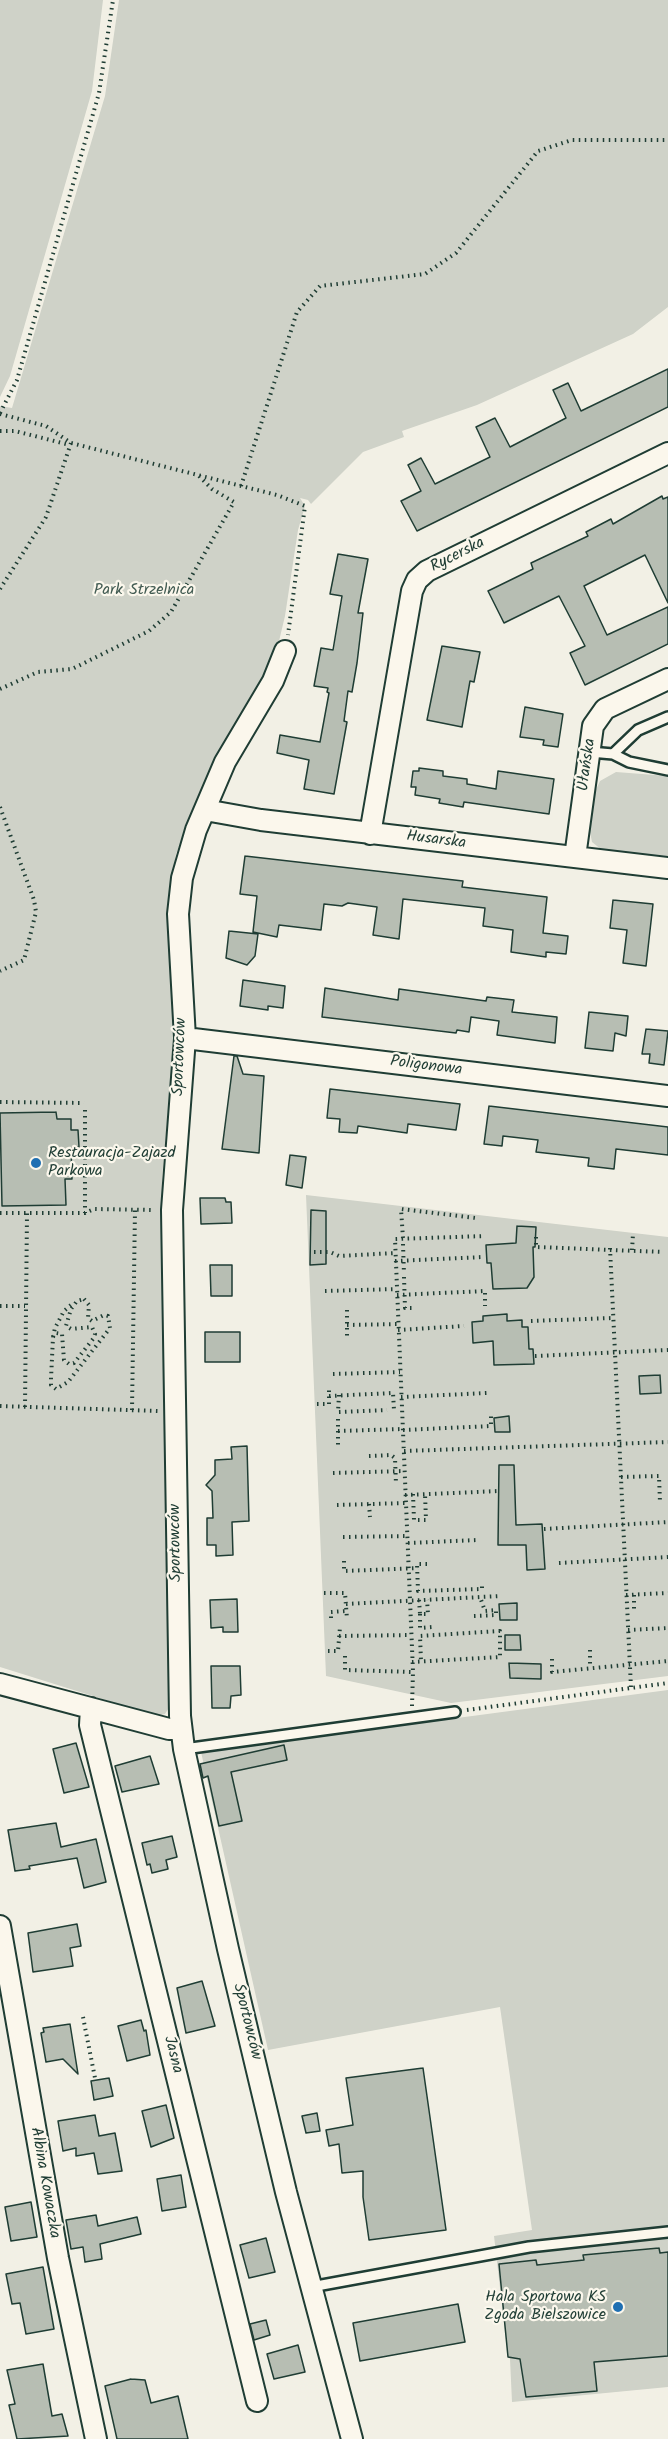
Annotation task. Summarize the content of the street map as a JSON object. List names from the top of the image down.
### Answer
{
  "streets": {
    "street": [
      "Rycerska",
      "Ułańska",
      "Husarska",
      "Sportowców",
      "Poligonowa",
      "Jasna",
      "Albina Kowaczka"
    ]
  },
  "crossings": [
    ["Rycerska", "Husarska"],
    ["Ułańska", "Husarska"],
    ["Husarska", "Sportowców"],
    ["Sportowców", "Poligonowa"]
  ],
  "parks": ["Park Strzelnica"],
  "places": ["Restauracja-Zajazd Parkowa", "Hala Sportowa KS Zgoda Bielszowice"]
}
